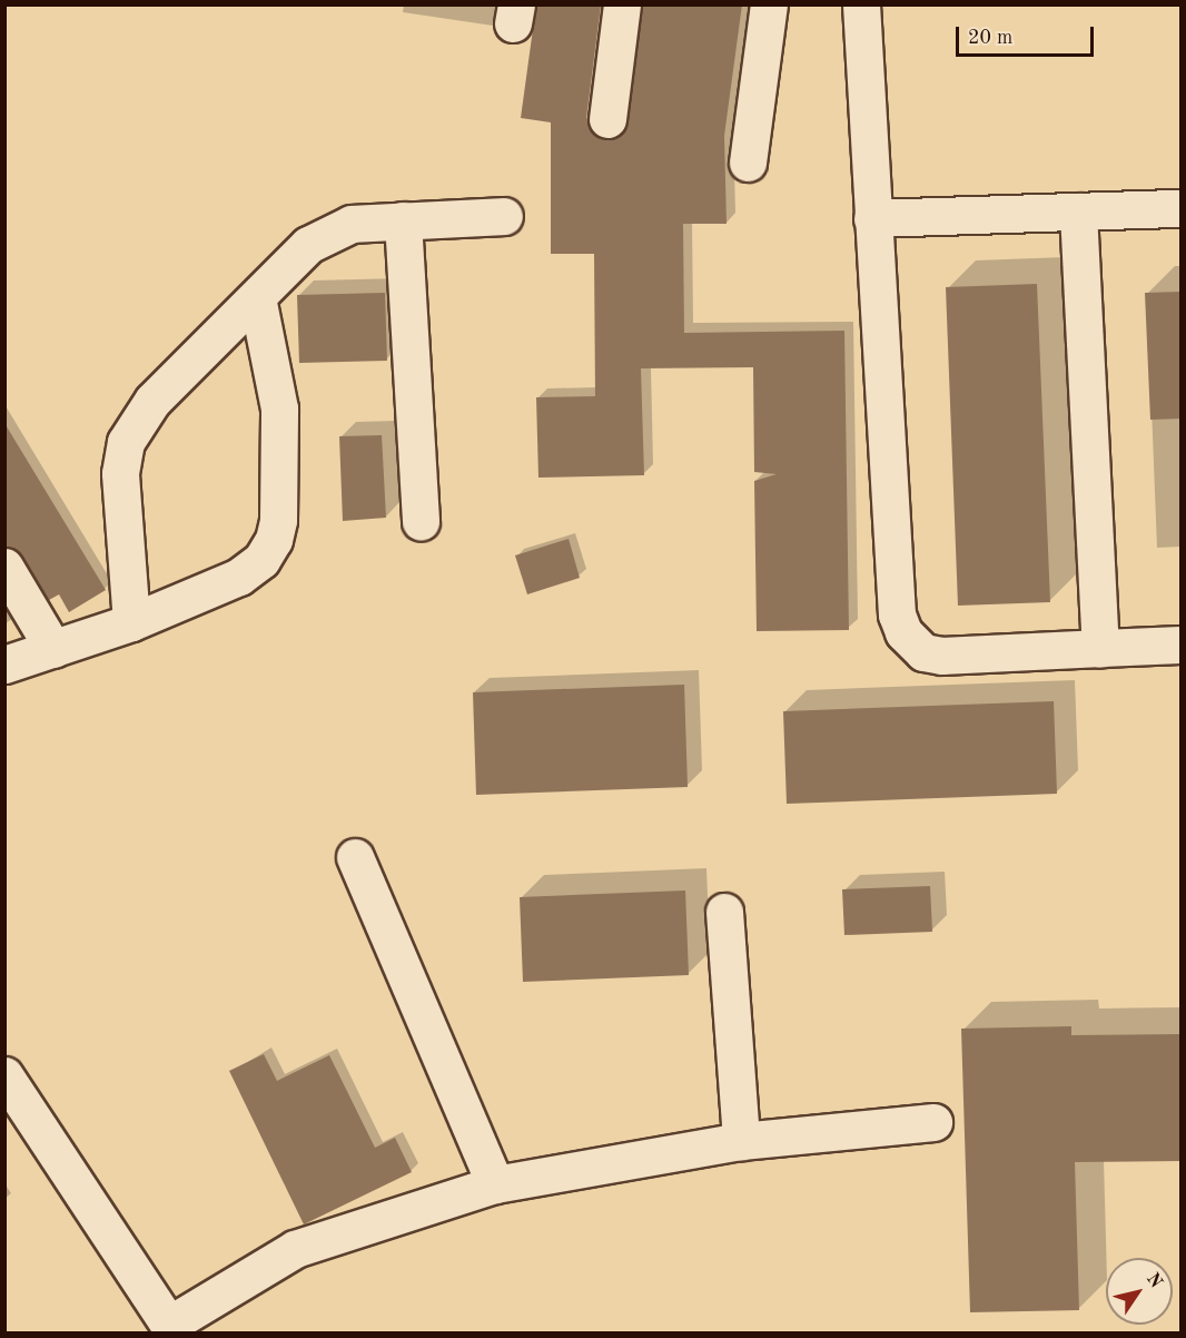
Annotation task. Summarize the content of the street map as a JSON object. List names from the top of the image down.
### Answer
{
  "scale_bar": "20 m",
  "north": "top right"
}
